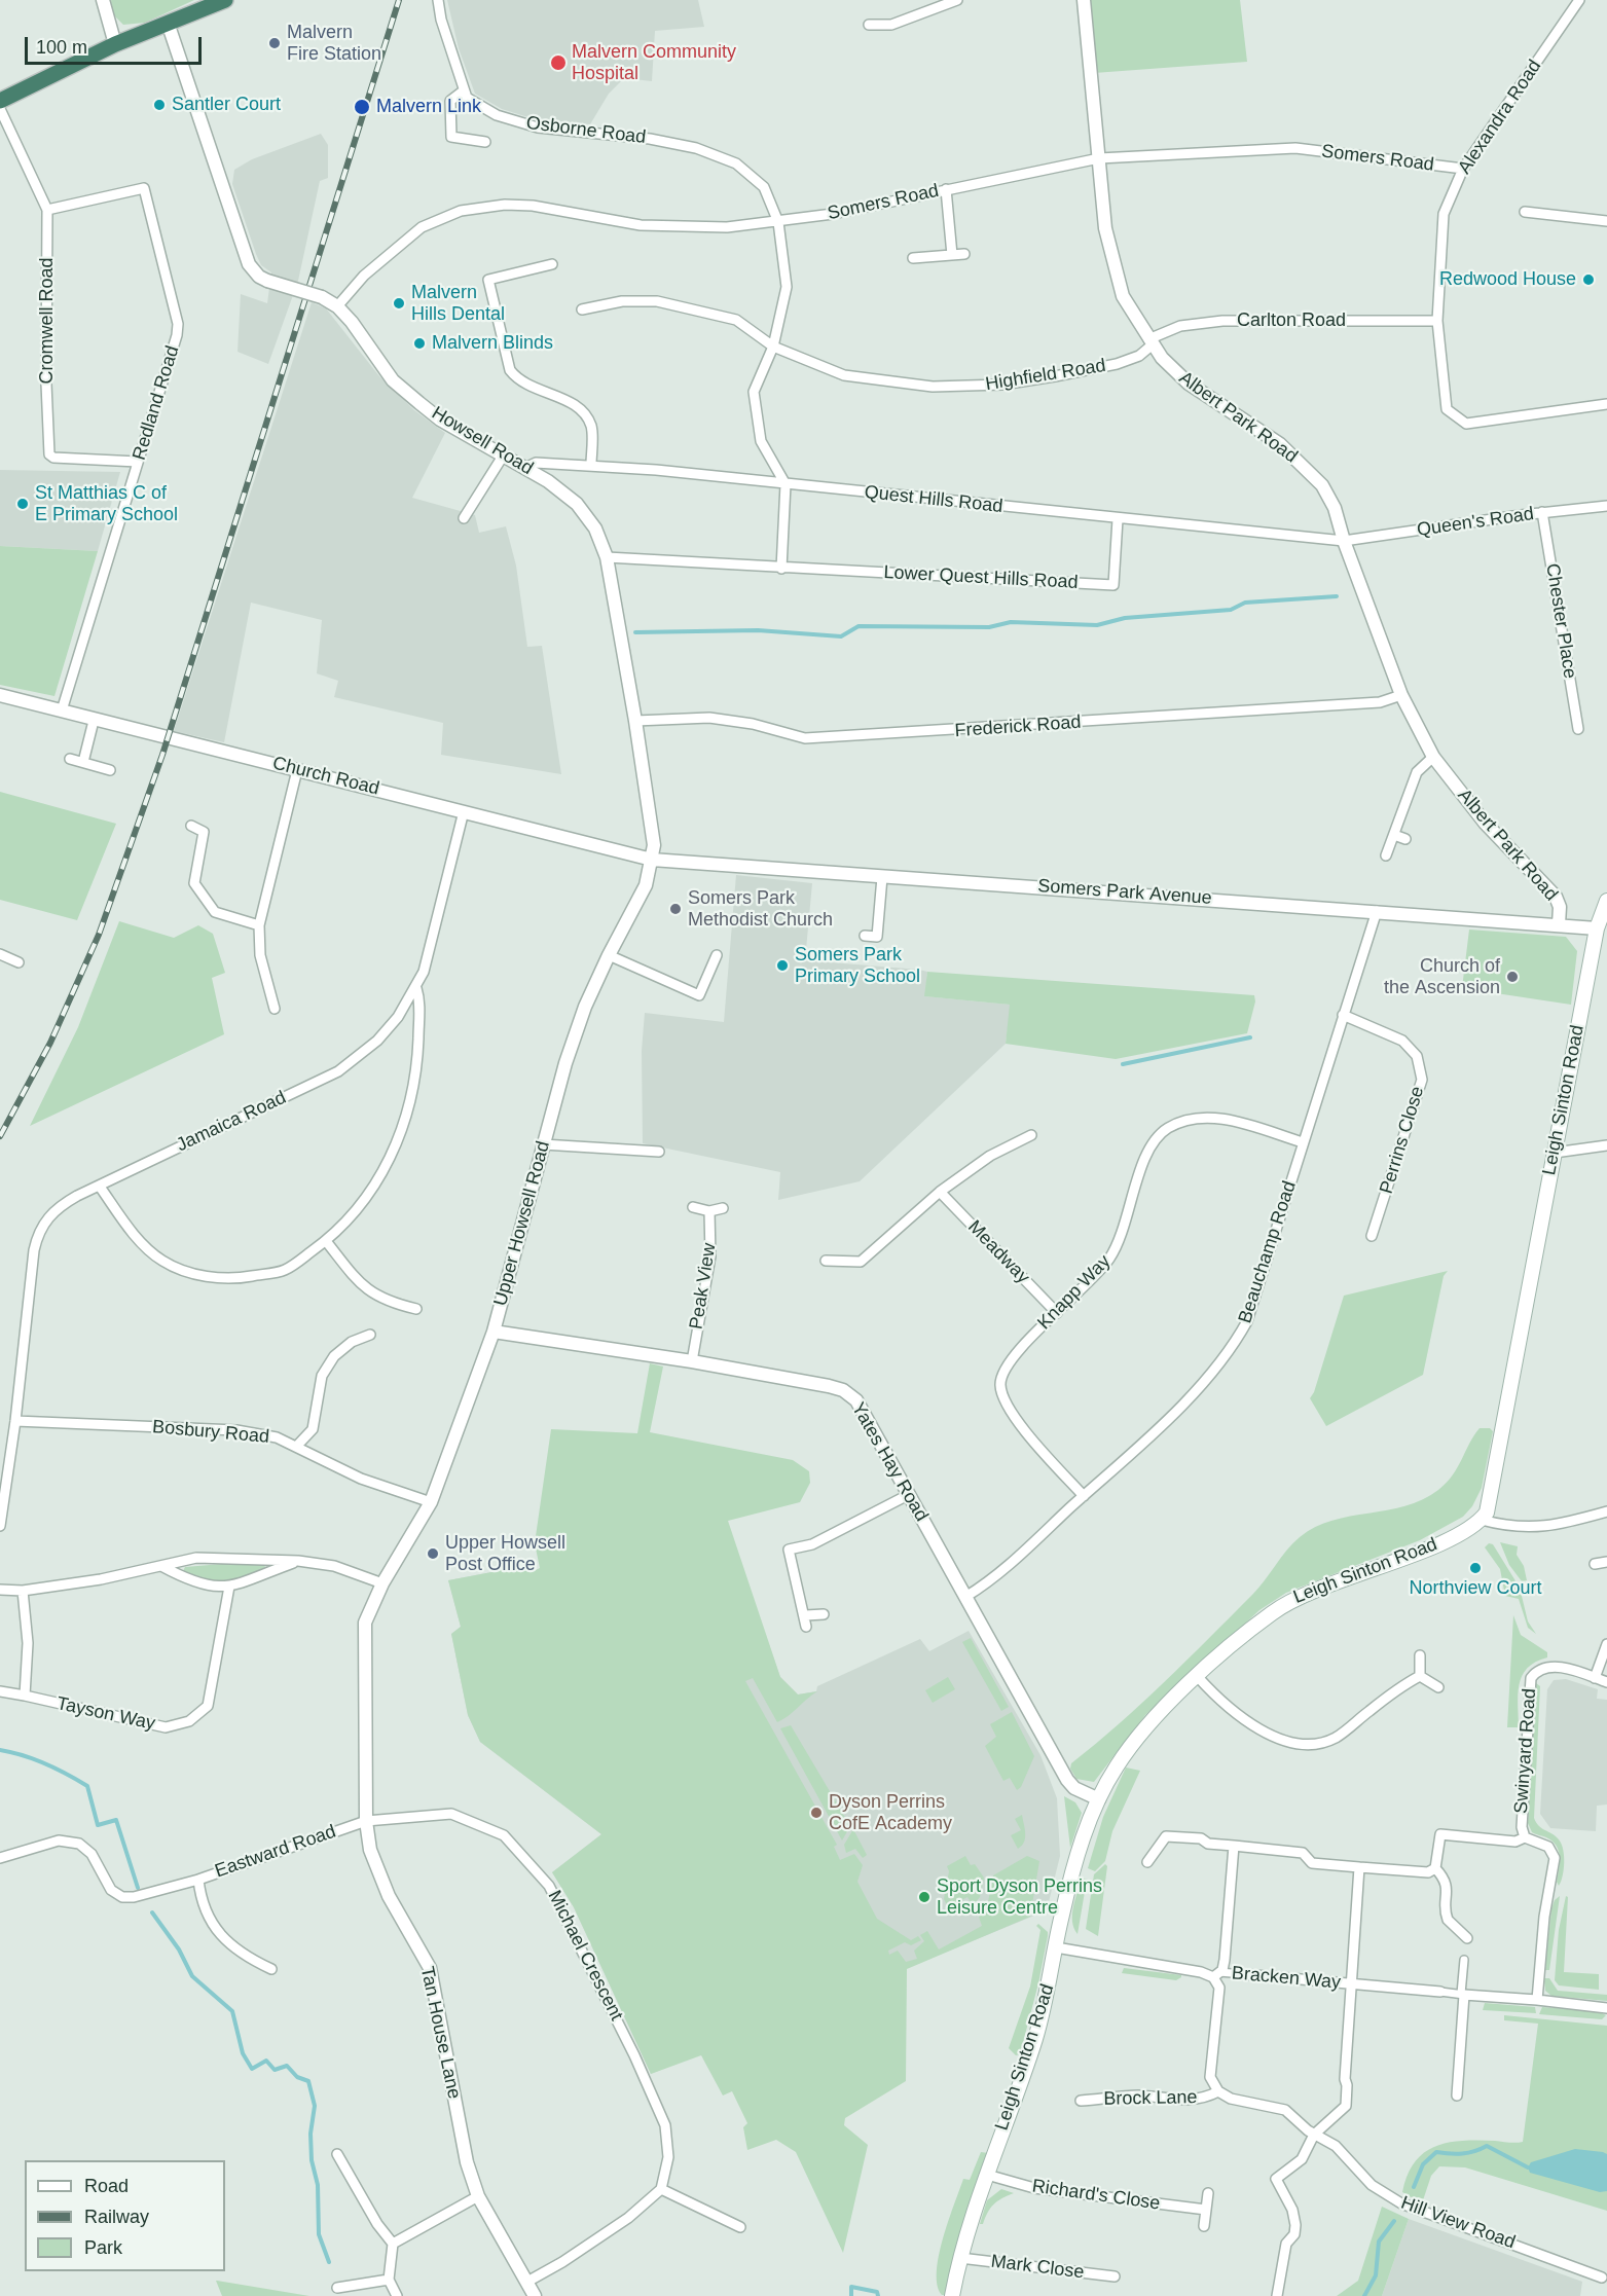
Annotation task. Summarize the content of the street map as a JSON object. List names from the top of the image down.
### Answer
{
  "streets": {
    "main road": ["Leigh Sinton Road"],
    "street": [
      "Alexandra Road",
      "Osborne Road",
      "Somers Road",
      "Cromwell Road",
      "Carlton Road",
      "Highfield Road",
      "Redland Road",
      "Albert Park Road",
      "Howsell Road",
      "Quest Hills Road",
      "Queen's Road",
      "Lower Quest Hills Road",
      "Chester Place",
      "Frederick Road",
      "Church Road",
      "Somers Park Avenue",
      "Jamaica Road",
      "Perrins Close",
      "Upper Howsell Road",
      "Meadway",
      "Beauchamp Road",
      "Peak View",
      "Knapp Way",
      "Bosbury Road",
      "Yates Hay Road",
      "Tayson Way",
      "Swinyard Road",
      "Eastward Road",
      "Michael Crescent",
      "Bracken Way",
      "Tan House Lane",
      "Brock Lane",
      "Richard's Close",
      "Hill View Road",
      "Mark Close"
    ]
  },
  "crossings": [
    ["Alexandra Road", "Somers Road"],
    ["Alexandra Road", "Carlton Road"],
    ["Osborne Road", "Somers Road"],
    ["Osborne Road", "Highfield Road"],
    ["Osborne Road", "Quest Hills Road"],
    ["Somers Road", "Albert Park Road"],
    ["Somers Road", "Howsell Road"],
    ["Cromwell Road", "Redland Road"],
    ["Carlton Road", "Highfield Road"],
    ["Carlton Road", "Albert Park Road"],
    ["Highfield Road", "Albert Park Road"],
    ["Redland Road", "Church Road"],
    ["Albert Park Road", "Quest Hills Road"],
    ["Albert Park Road", "Queen's Road"],
    ["Albert Park Road", "Frederick Road"],
    ["Albert Park Road", "Somers Park Avenue"],
    ["Howsell Road", "Quest Hills Road"],
    ["Howsell Road", "Lower Quest Hills Road"],
    ["Howsell Road", "Frederick Road"],
    ["Howsell Road", "Church Road"],
    ["Howsell Road", "Somers Park Avenue"],
    ["Howsell Road", "Upper Howsell Road"],
    ["Quest Hills Road", "Queen's Road"],
    ["Quest Hills Road", "Lower Quest Hills Road"],
    ["Queen's Road", "Chester Place"],
    ["Church Road", "Somers Park Avenue"],
    ["Church Road", "Jamaica Road"],
    ["Church Road", "Upper Howsell Road"],
    ["Somers Park Avenue", "Leigh Sinton Road"],
    ["Somers Park Avenue", "Upper Howsell Road"],
    ["Somers Park Avenue", "Beauchamp Road"],
    ["Leigh Sinton Road", "Yates Hay Road"],
    ["Leigh Sinton Road", "Richard's Close"],
    ["Leigh Sinton Road", "Mark Close"],
    ["Jamaica Road", "Bosbury Road"],
    ["Perrins Close", "Beauchamp Road"],
    ["Upper Howsell Road", "Bosbury Road"],
    ["Upper Howsell Road", "Yates Hay Road"],
    ["Upper Howsell Road", "Tan House Lane"],
    ["Meadway", "Knapp Way"],
    ["Beauchamp Road", "Knapp Way"],
    ["Beauchamp Road", "Yates Hay Road"],
    ["Peak View", "Yates Hay Road"],
    ["Eastward Road", "Michael Crescent"],
    ["Eastward Road", "Tan House Lane"],
    ["Michael Crescent", "Tan House Lane"],
    ["Bracken Way", "Hill View Road"],
    ["Brock Lane", "Hill View Road"]
  ],
  "places": [
    "Malvern Fire Station",
    "Malvern Community Hospital",
    "Santler Court",
    "Malvern Link",
    "Redwood House",
    "Malvern Hills Dental",
    "Malvern Blinds",
    "St Matthias C of E Primary School",
    "Somers Park Methodist Church",
    "Somers Park Primary School",
    "Church of the Ascension",
    "Upper Howsell Post Office",
    "Northview Court",
    "Dyson Perrins CofE Academy",
    "Sport Dyson Perrins Leisure Centre"
  ],
  "legend": ["Road", "Railway", "Park"],
  "scale_bar": "100 m"
}
